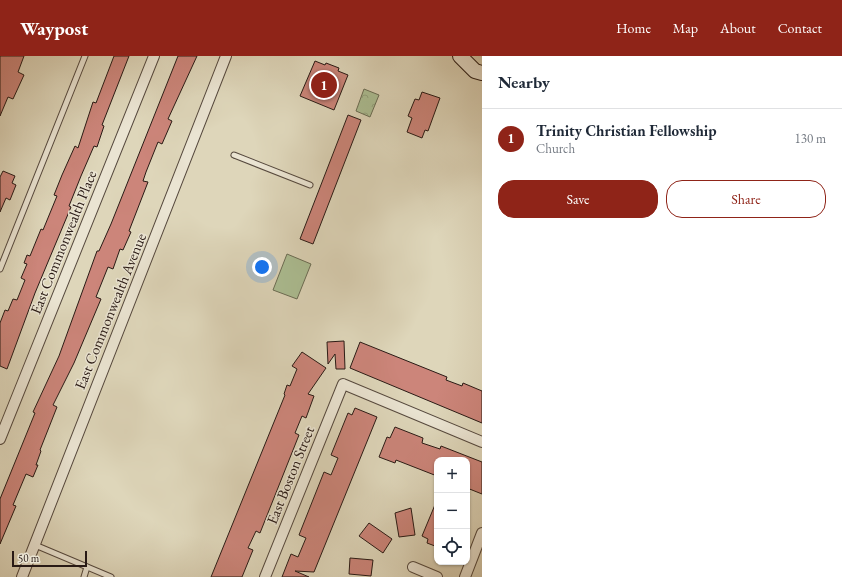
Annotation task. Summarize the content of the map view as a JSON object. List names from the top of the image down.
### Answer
{
  "streets": {
    "street": ["East Commonwealth Place", "East Commonwealth Avenue", "East Boston Street"]
  },
  "scale_bar": "50 m",
  "page": {
    "header": "Waypost",
    "nav": [
      "Home",
      "Map",
      "About",
      "Contact"
    ],
    "heading": "Nearby",
    "pins": "1",
    "list": [
      {
        "mark": "1",
        "name": "Trinity Christian Fellowship",
        "note": "Church",
        "value": "130 m"
      }
    ],
    "buttons": ["Save", "Share"],
    "map_buttons": ["+", "−"],
    "scale": "50 m"
  }
}
